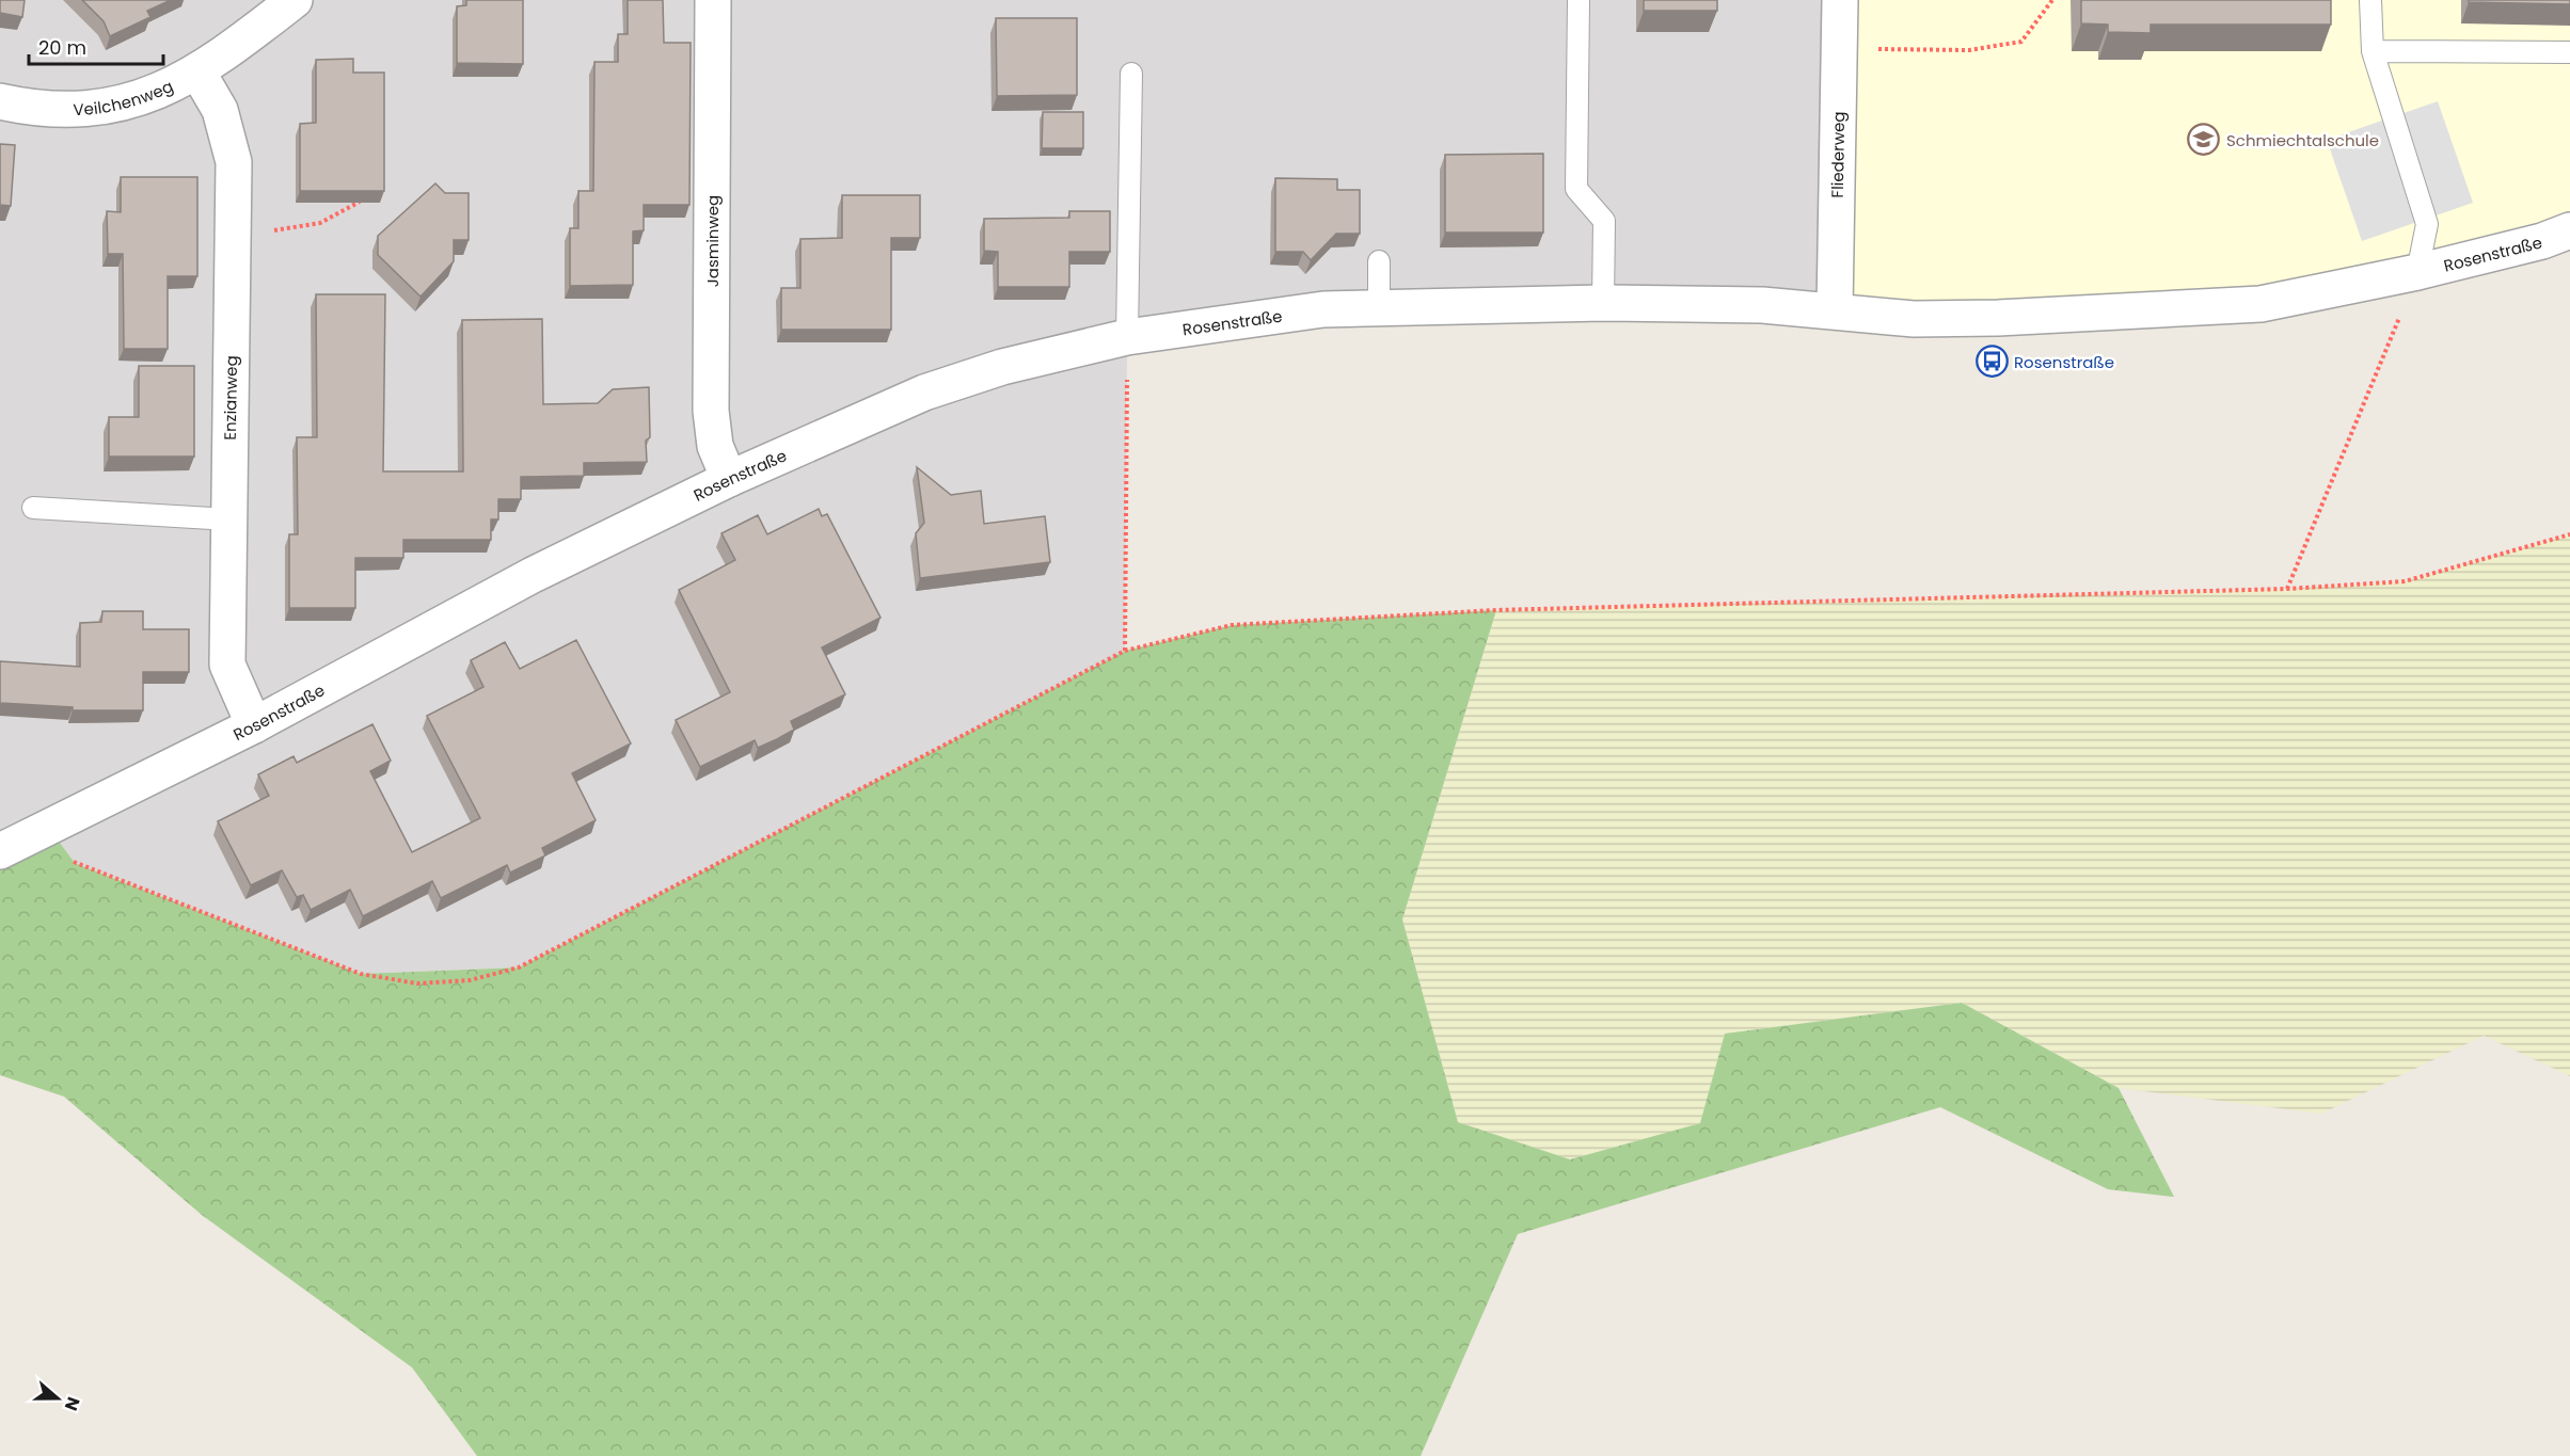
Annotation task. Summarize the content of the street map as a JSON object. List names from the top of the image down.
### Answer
{
  "streets": {
    "street": [
      "Veilchenweg",
      "Fliederweg",
      "Jasminweg",
      "Rosenstraße",
      "Enzianweg"
    ]
  },
  "crossings": [
    ["Veilchenweg", "Enzianweg"],
    ["Fliederweg", "Rosenstraße"],
    ["Jasminweg", "Rosenstraße"],
    ["Rosenstraße", "Enzianweg"]
  ],
  "places": {
    "school or university": ["Schmiechtalschule"],
    "bus stop": ["Rosenstraße"]
  },
  "scale_bar": "20 m",
  "north": "right"
}
